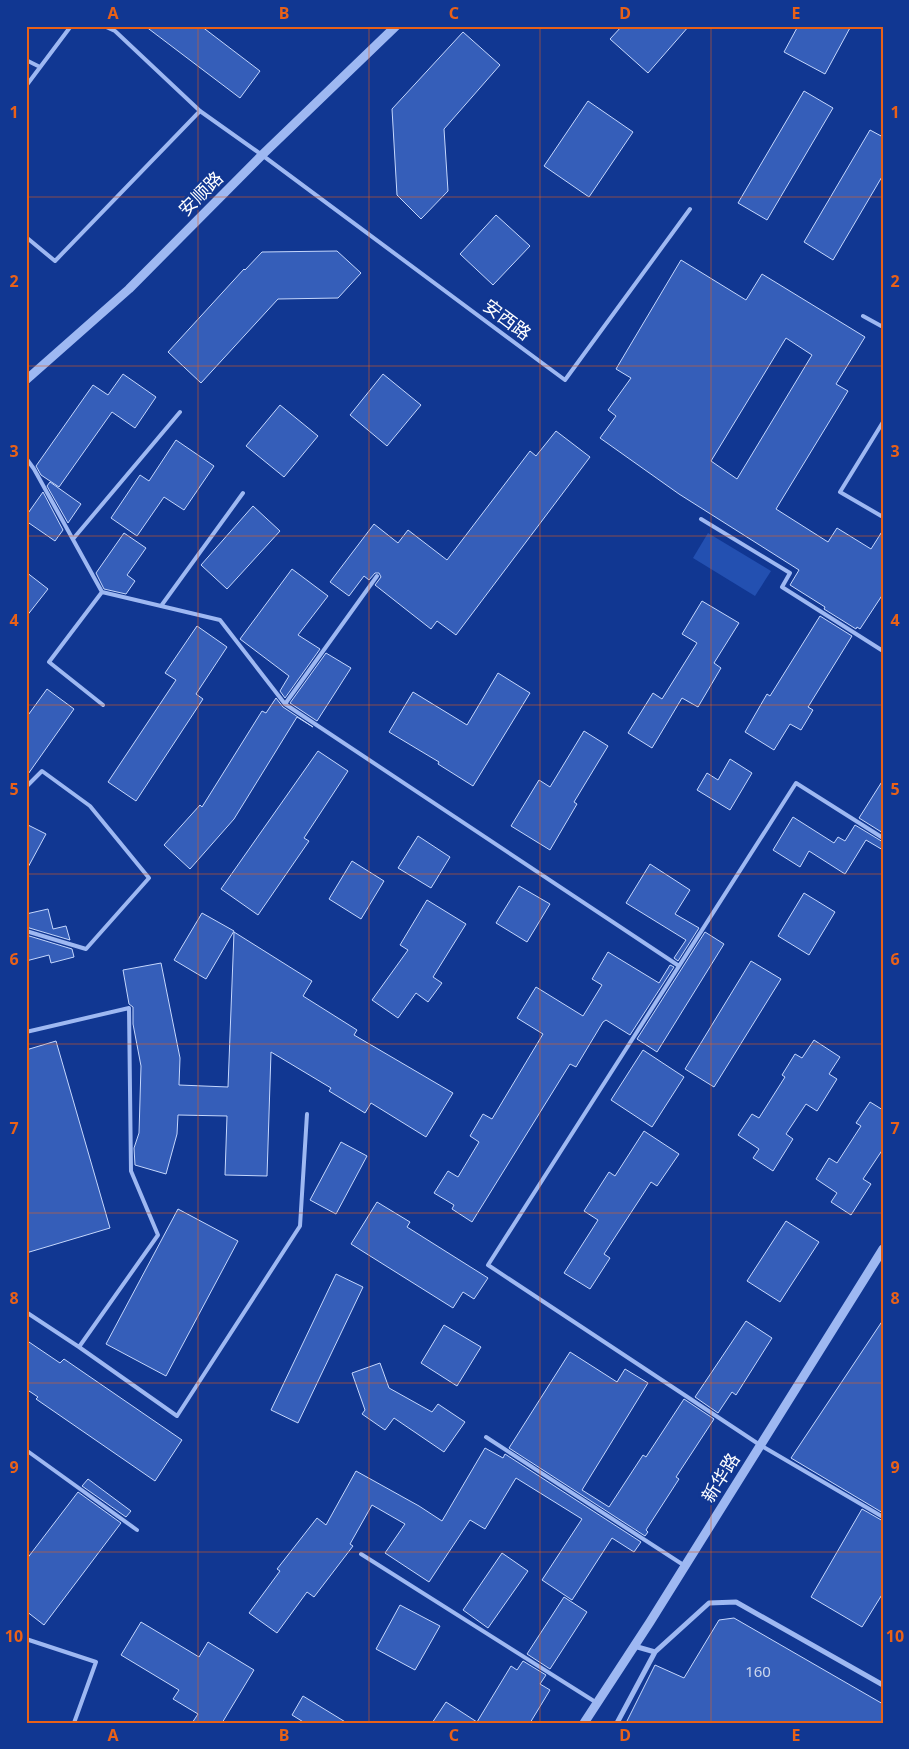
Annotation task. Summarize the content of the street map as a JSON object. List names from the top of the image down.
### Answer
{
  "streets": {
    "street": ["安顺路", "新华路"],
    "lane": ["安西路"]
  },
  "crossings": [
    ["安顺路", "安西路"]
  ],
  "house_numbers": ["160"],
  "grid": {
    "columns": [
      "A",
      "B",
      "C",
      "D",
      "E"
    ],
    "rows": [
      "1",
      "2",
      "3",
      "4",
      "5",
      "6",
      "7",
      "8",
      "9",
      "10"
    ]
  }
}
